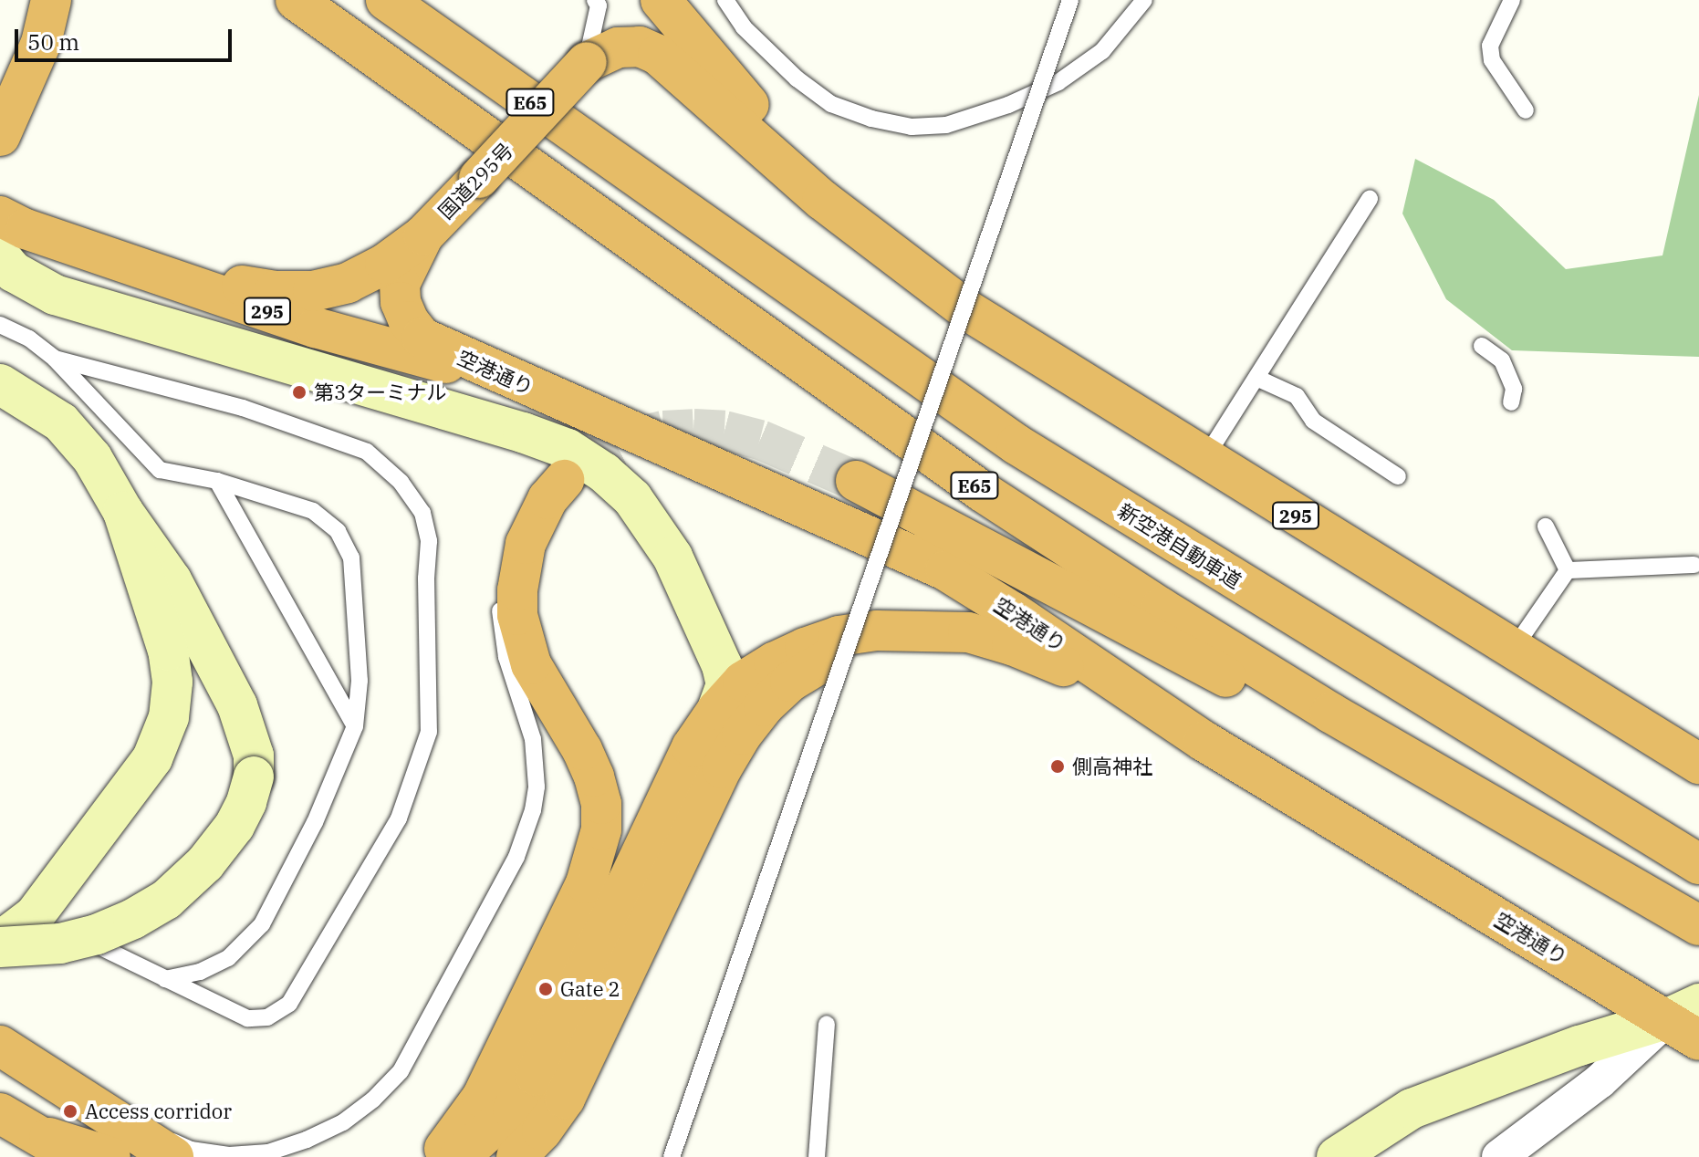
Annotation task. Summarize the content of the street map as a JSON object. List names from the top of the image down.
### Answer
{
  "streets": {
    "highway": [
      "E65",
      "国道295号",
      "295",
      "空港通り",
      "新空港自動車道"
    ]
  },
  "crossings": [
    ["E65", "新空港自動車道"],
    ["国道295号", "295"],
    ["国道295号", "空港通り"],
    ["295", "空港通り"]
  ],
  "places": [
    "第3ターミナル",
    "側高神社",
    "Gate 2",
    "Access corridor"
  ],
  "scale_bar": "50 m"
}
